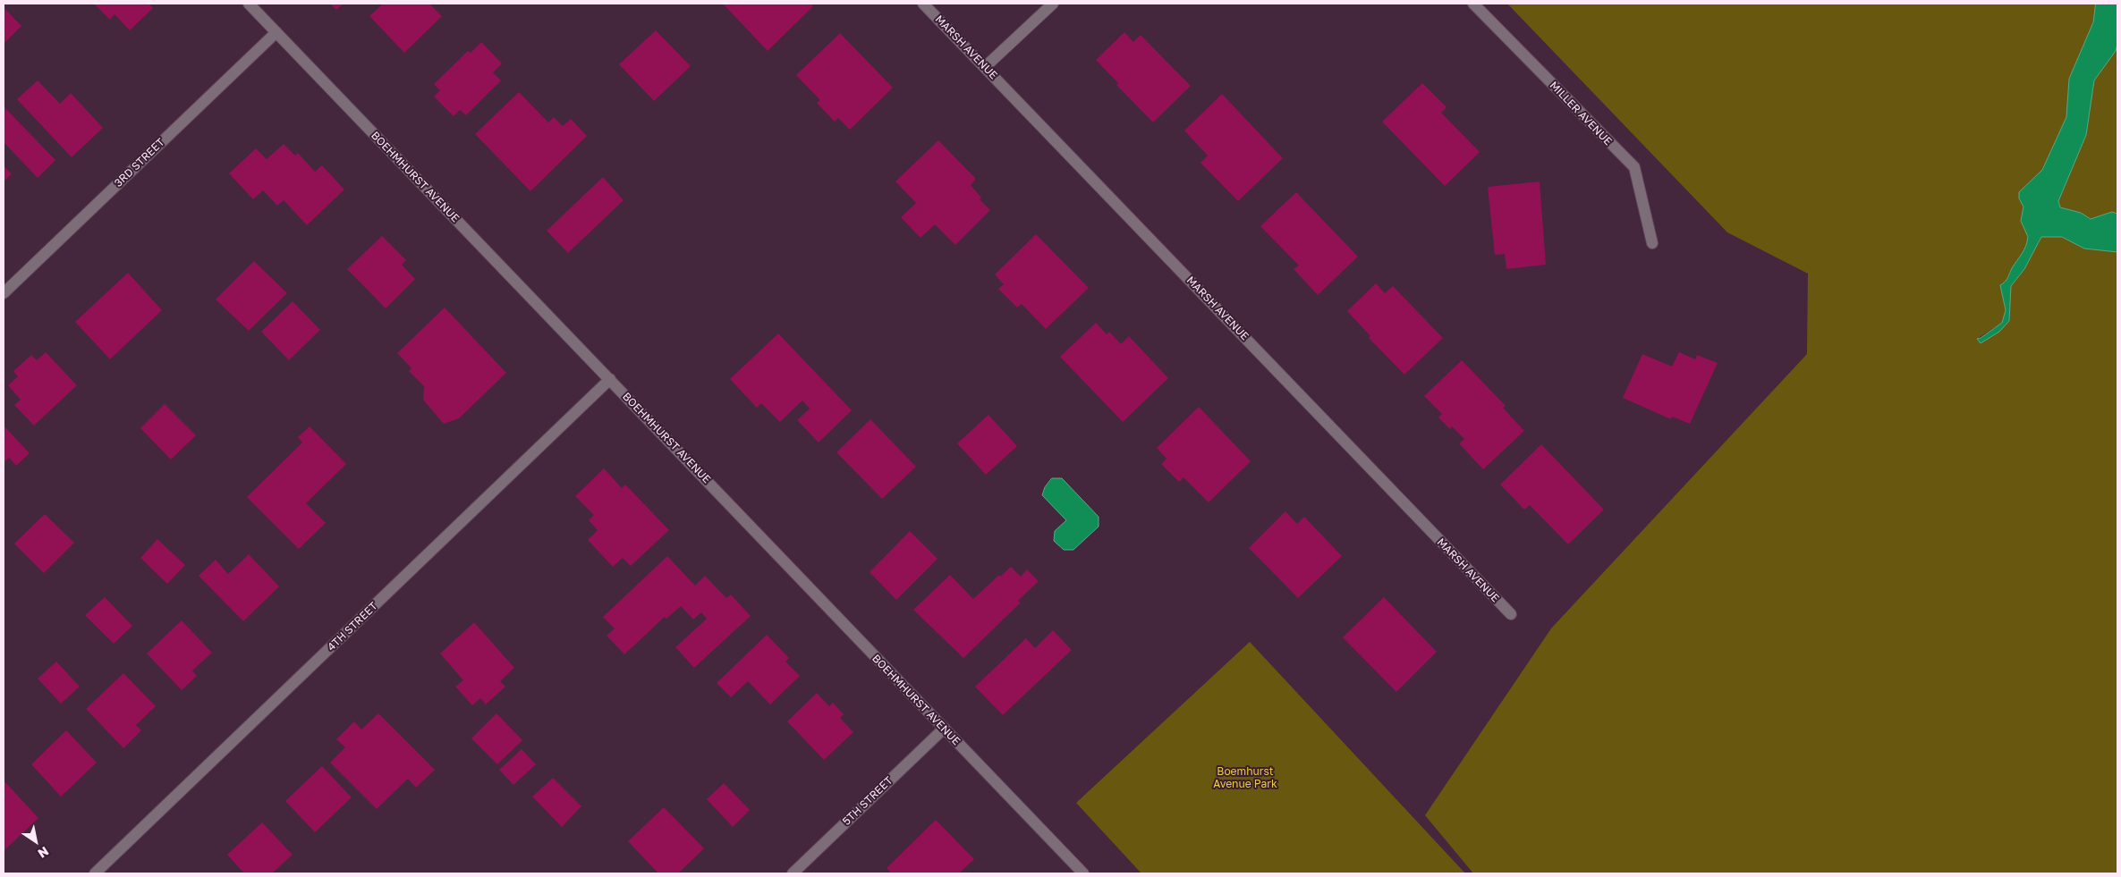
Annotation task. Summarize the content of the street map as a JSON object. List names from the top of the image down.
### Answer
{
  "streets": {
    "street": [
      "MARSH AVENUE",
      "MILLER AVENUE",
      "3RD STREET",
      "BOEHMHURST AVENUE",
      "4TH STREET",
      "5TH STREET"
    ]
  },
  "crossings": [
    ["3RD STREET", "BOEHMHURST AVENUE"],
    ["BOEHMHURST AVENUE", "4TH STREET"],
    ["BOEHMHURST AVENUE", "5TH STREET"]
  ],
  "parks": ["Boemhurst Avenue Park"],
  "north": "bottom right"
}
